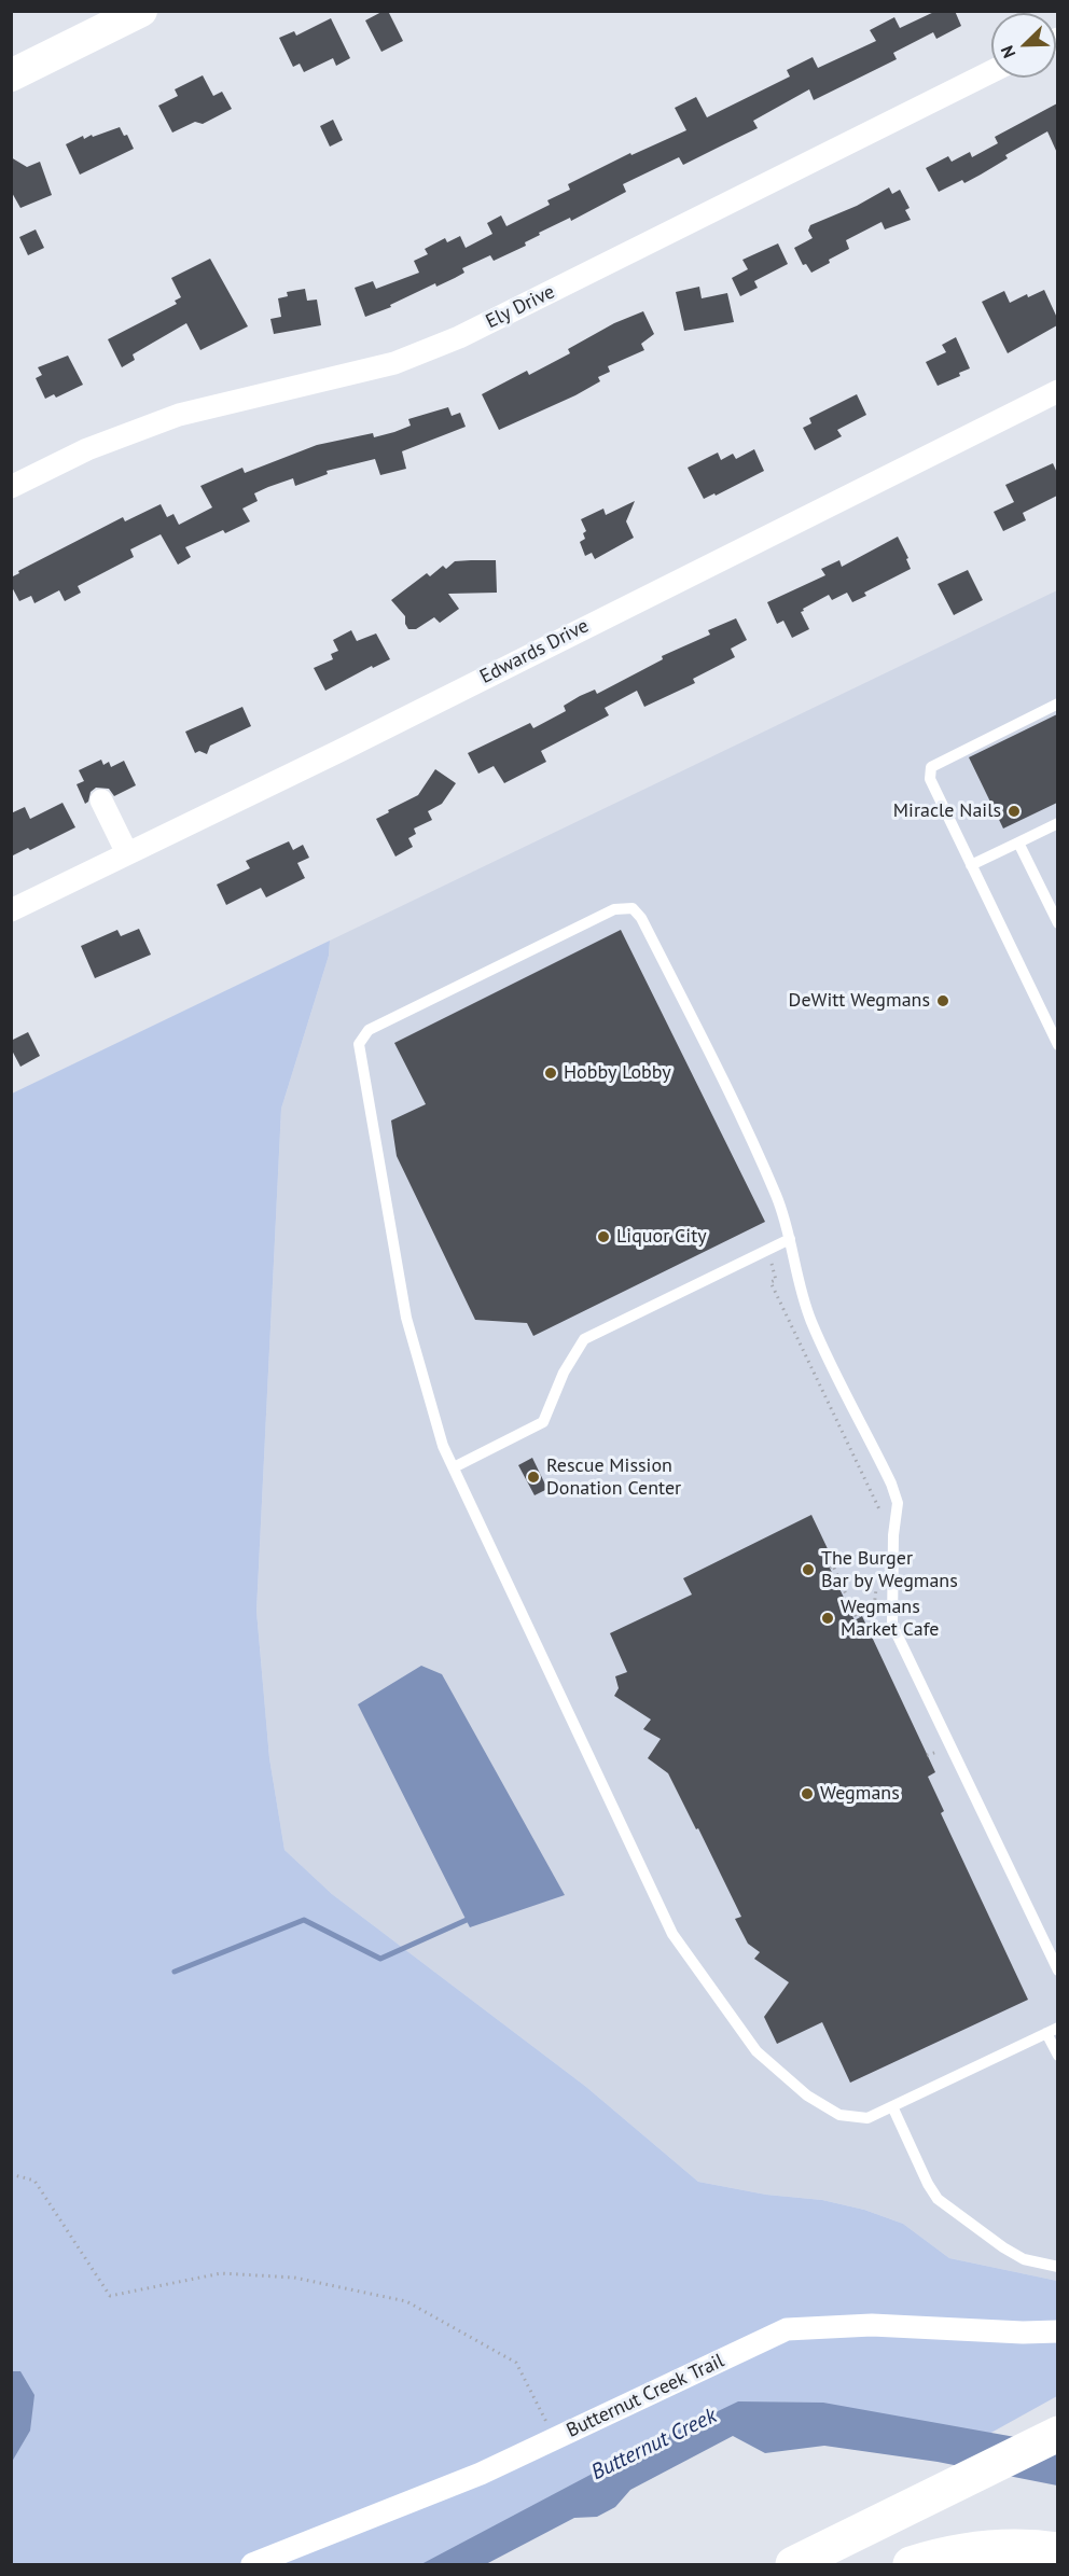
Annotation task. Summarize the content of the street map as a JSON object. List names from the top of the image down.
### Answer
{
  "streets": {
    "street": ["Ely Drive", "Edwards Drive", "Butternut Creek Trail"]
  },
  "water": ["Butternut Creek"],
  "places": [
    "Miracle Nails",
    "DeWitt Wegmans",
    "Hobby Lobby",
    "Liquor City",
    "Rescue Mission Donation Center",
    "The Burger Bar by Wegmans",
    "Wegmans Market Cafe",
    "Wegmans"
  ],
  "north": "bottom left"
}
